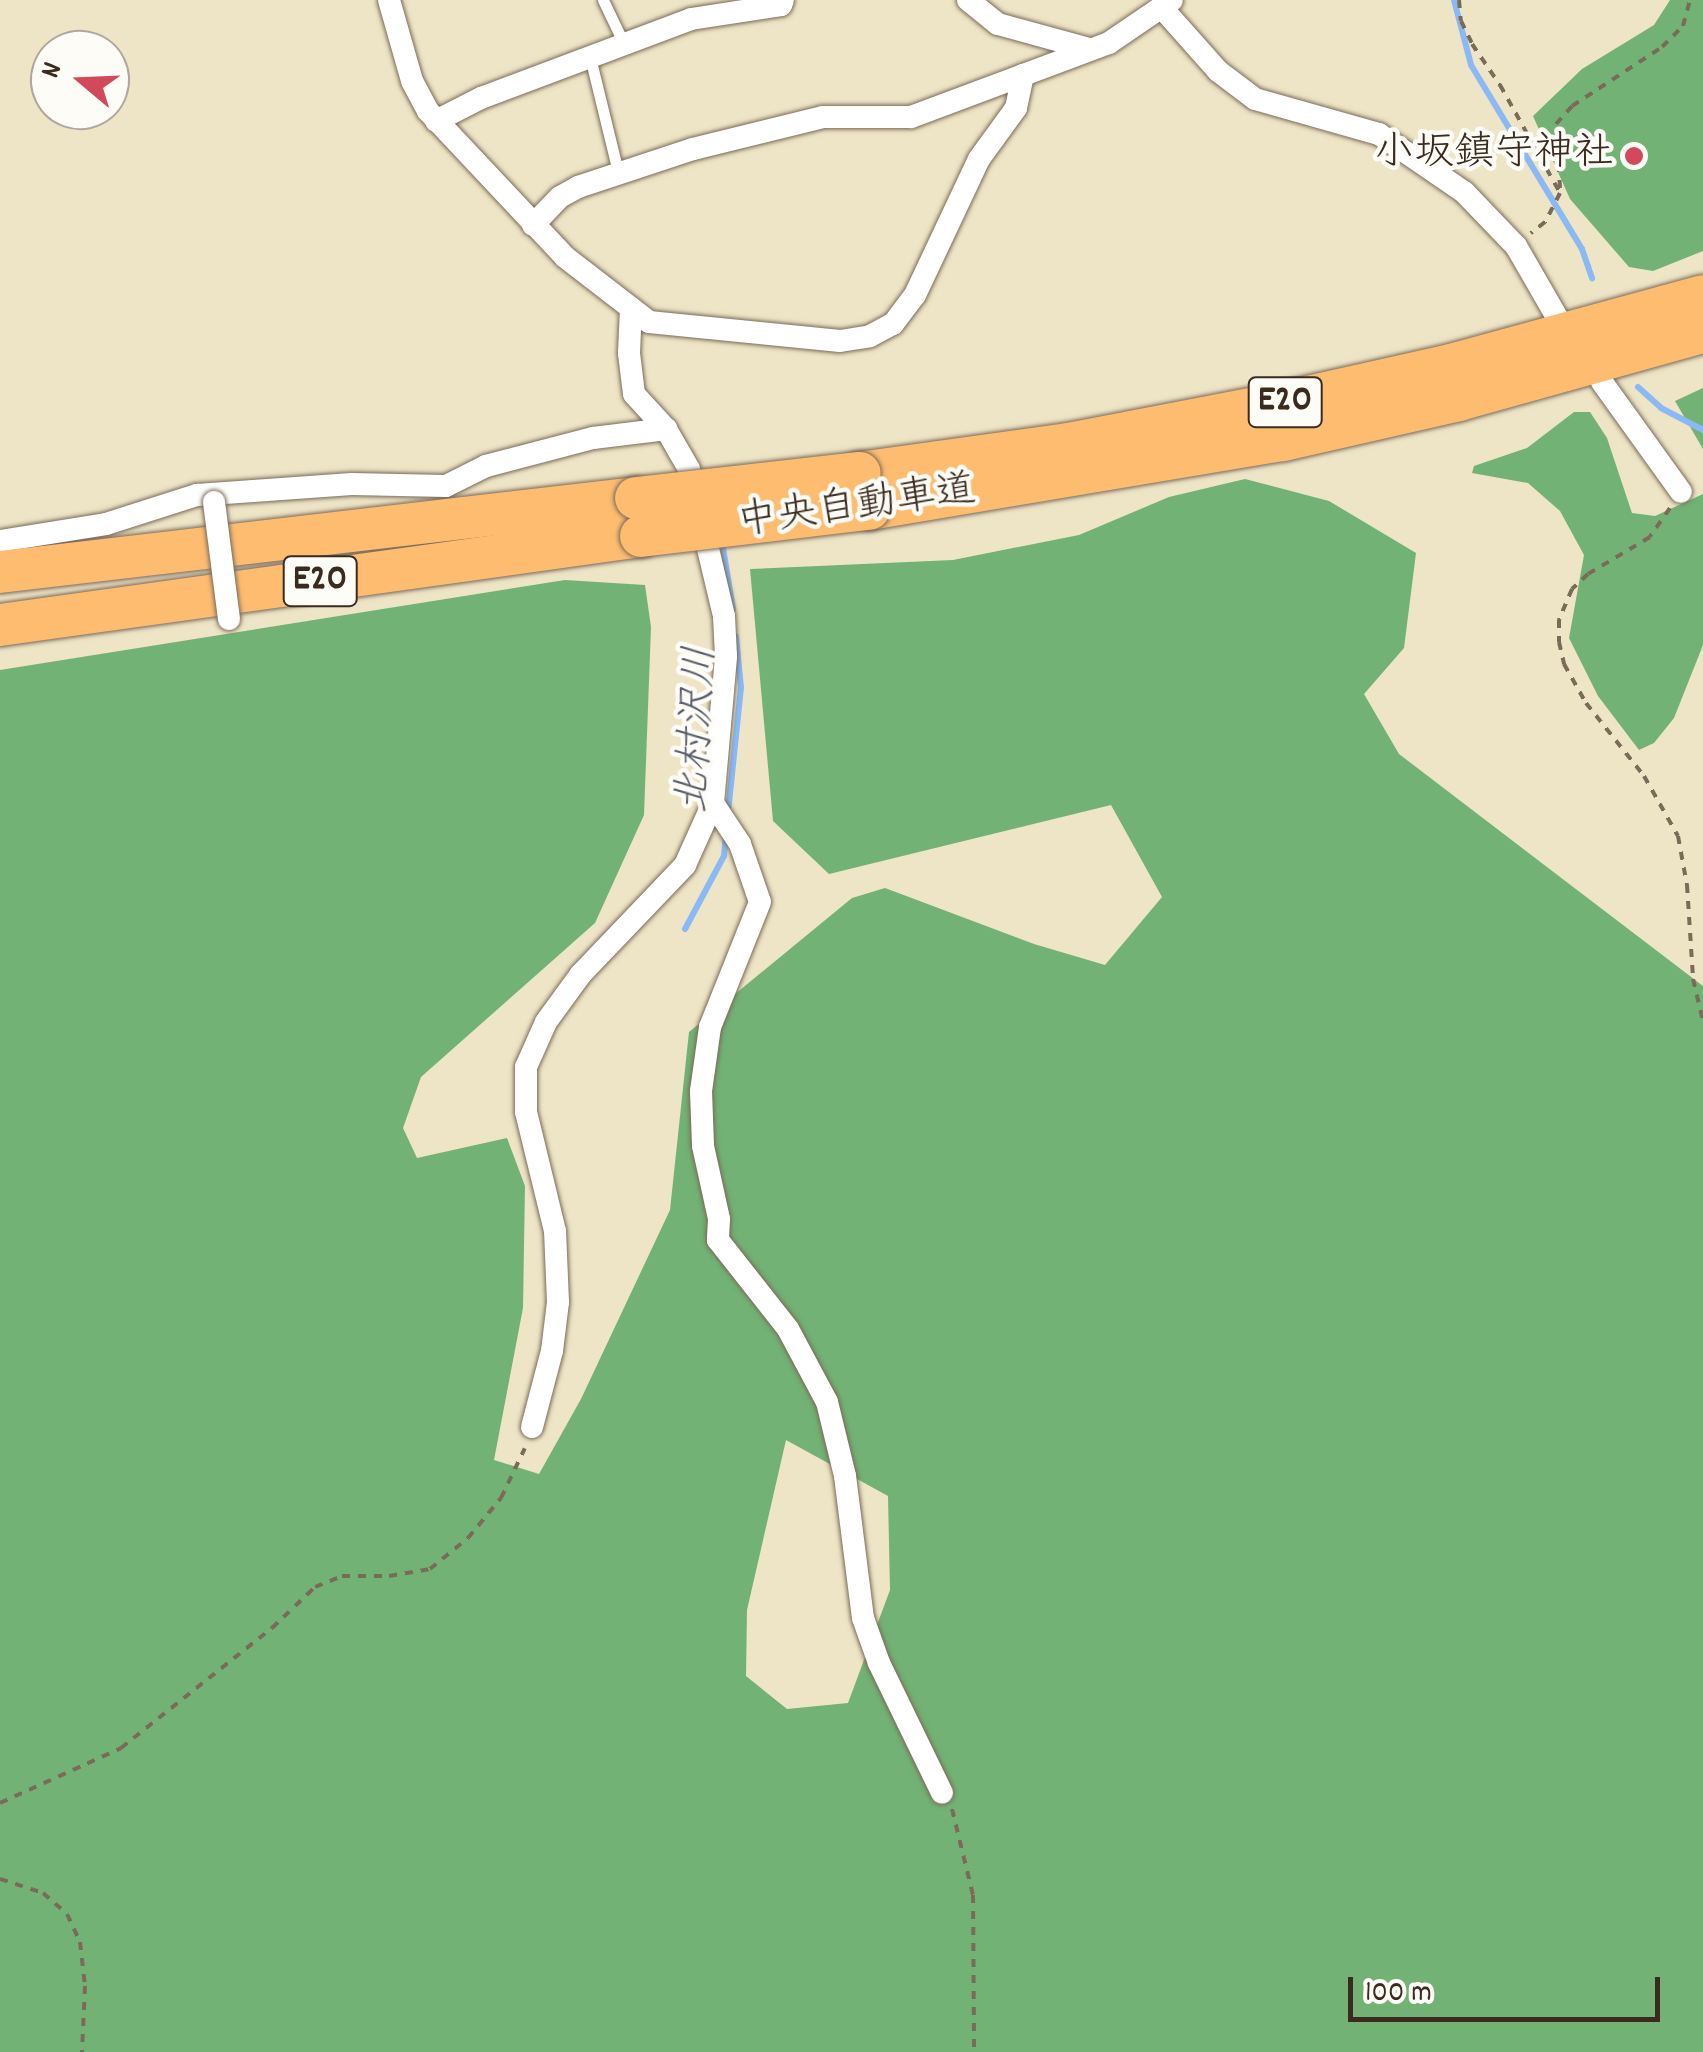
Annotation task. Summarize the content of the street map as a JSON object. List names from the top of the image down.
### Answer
{
  "streets": {
    "highway": ["E20", "中央自動車道"]
  },
  "water": ["北村沢川"],
  "places": ["小坂鎮守神社"],
  "scale_bar": "100 m",
  "north": "left"
}
